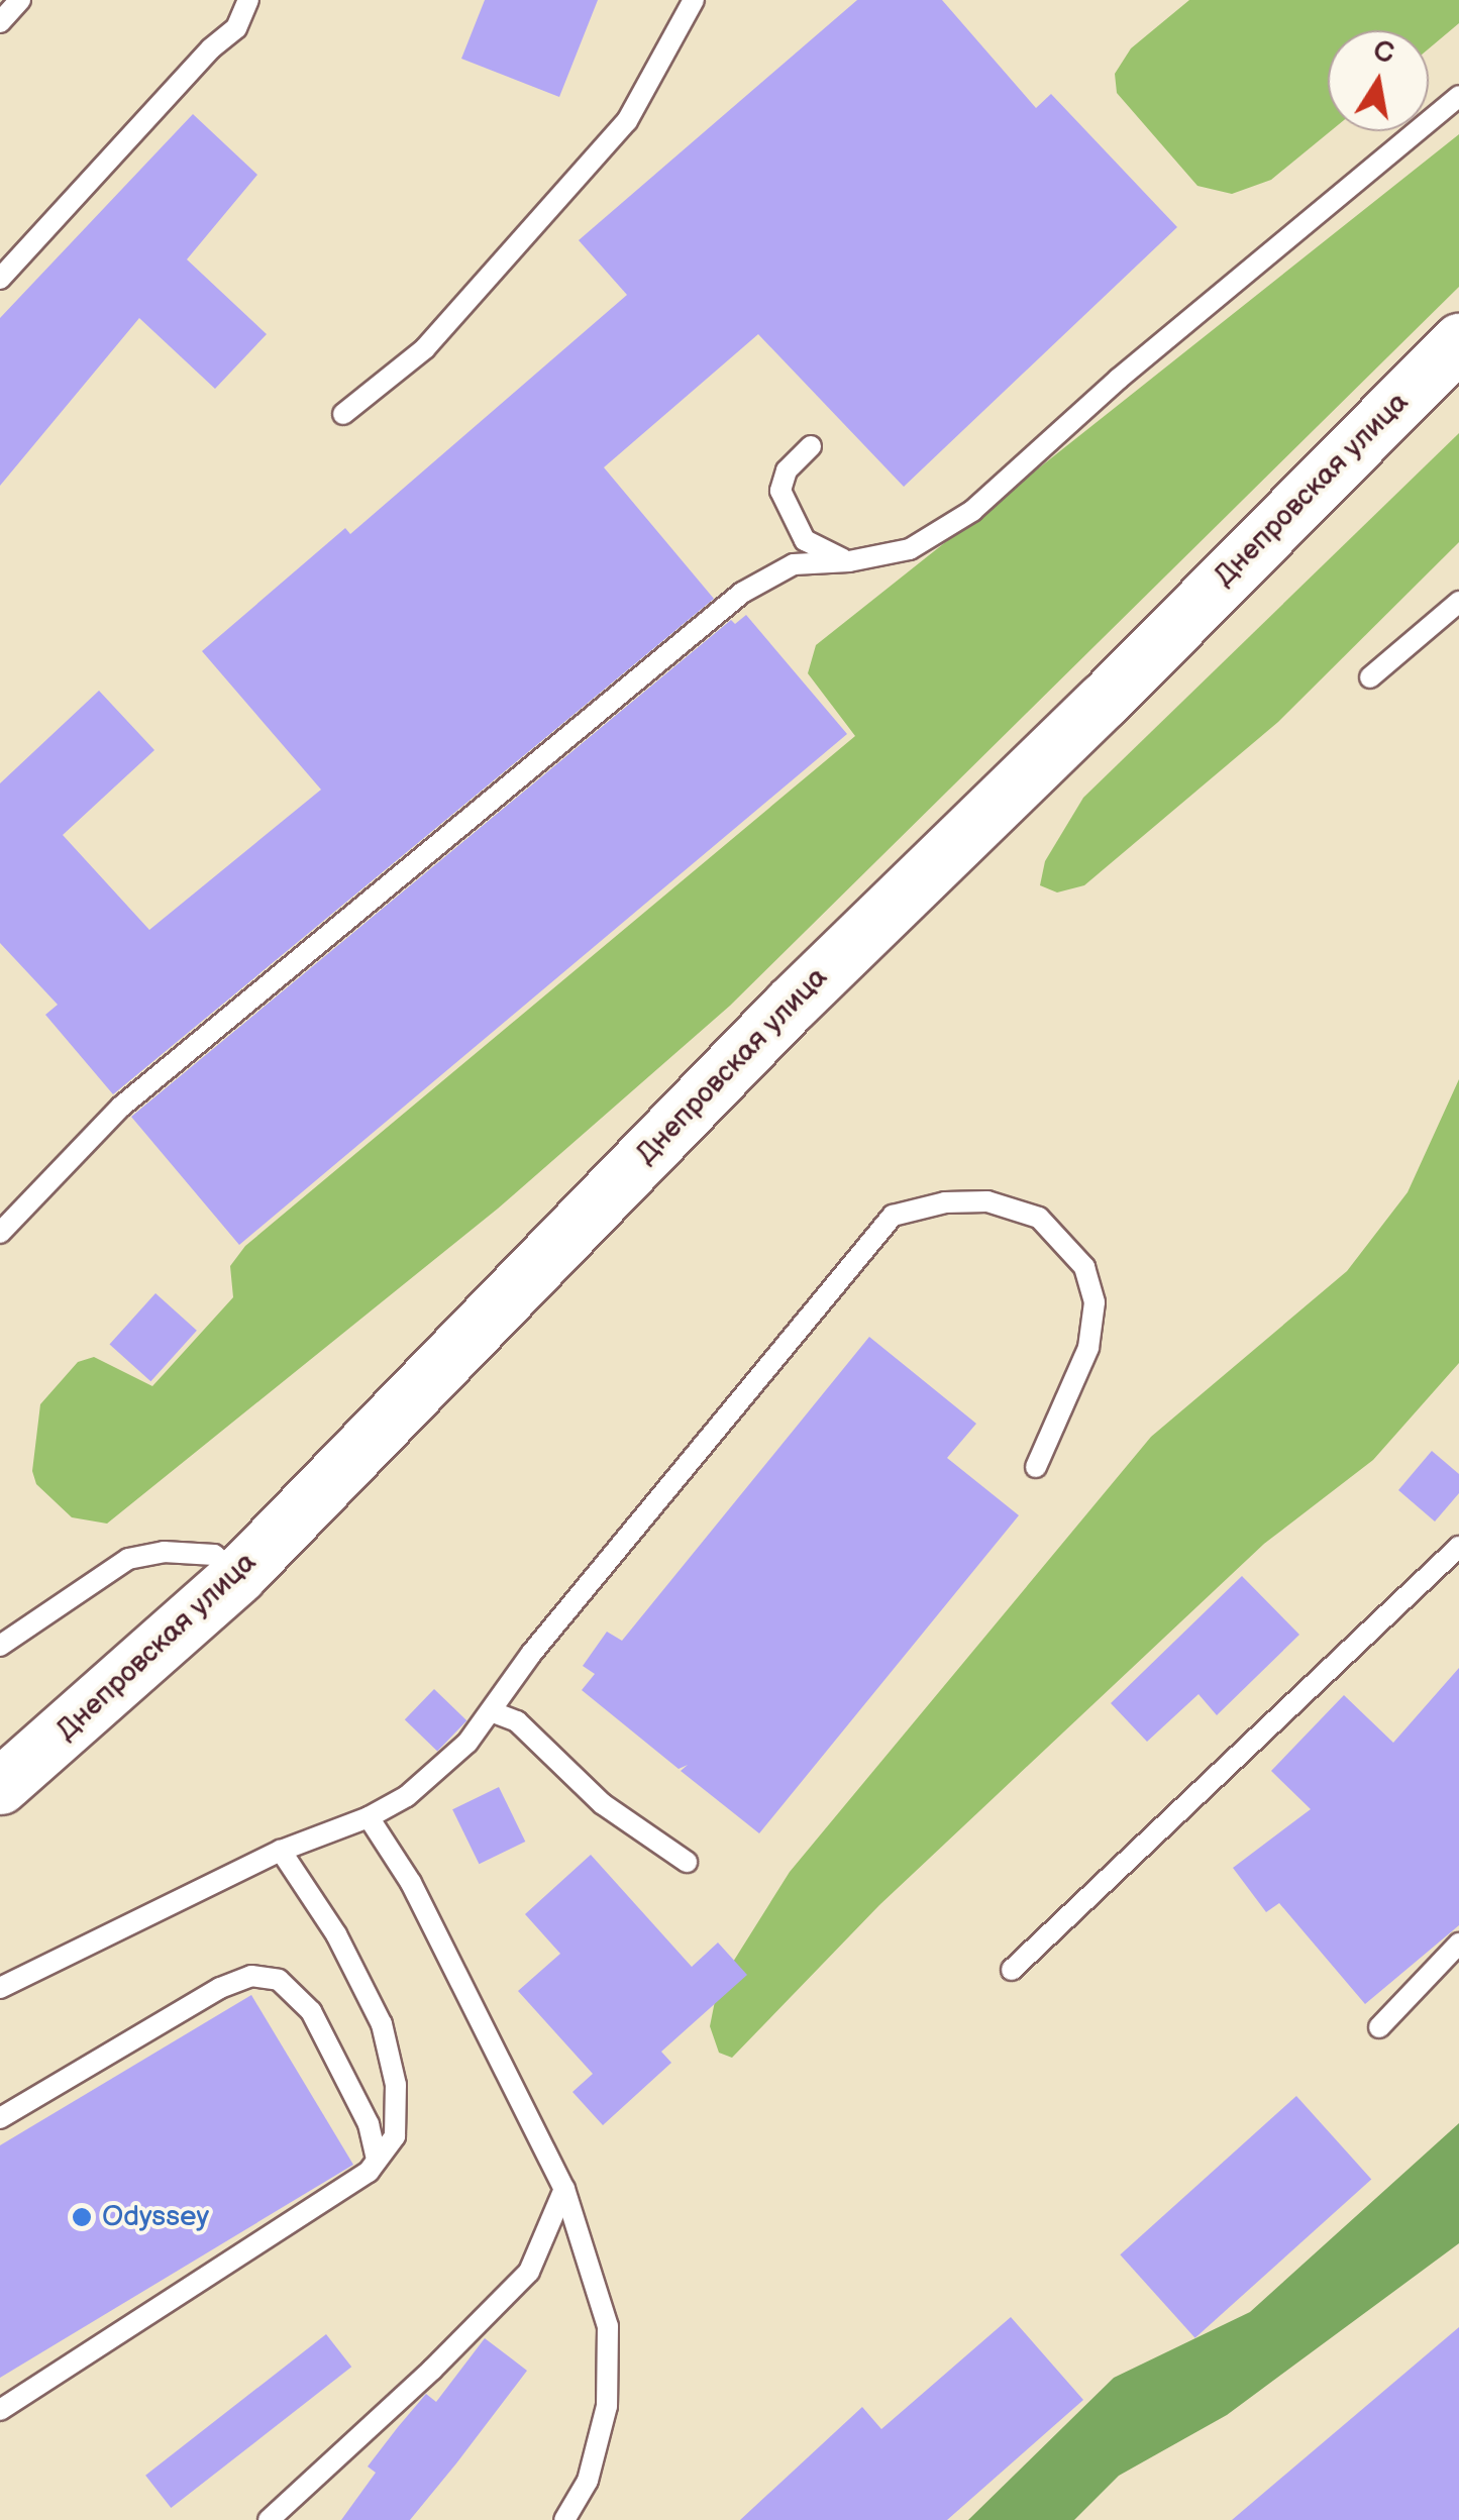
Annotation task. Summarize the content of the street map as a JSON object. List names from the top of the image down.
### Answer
{
  "streets": {
    "main road": ["Днепровская улица"]
  },
  "places": ["Odyssey"],
  "north": "top"
}
